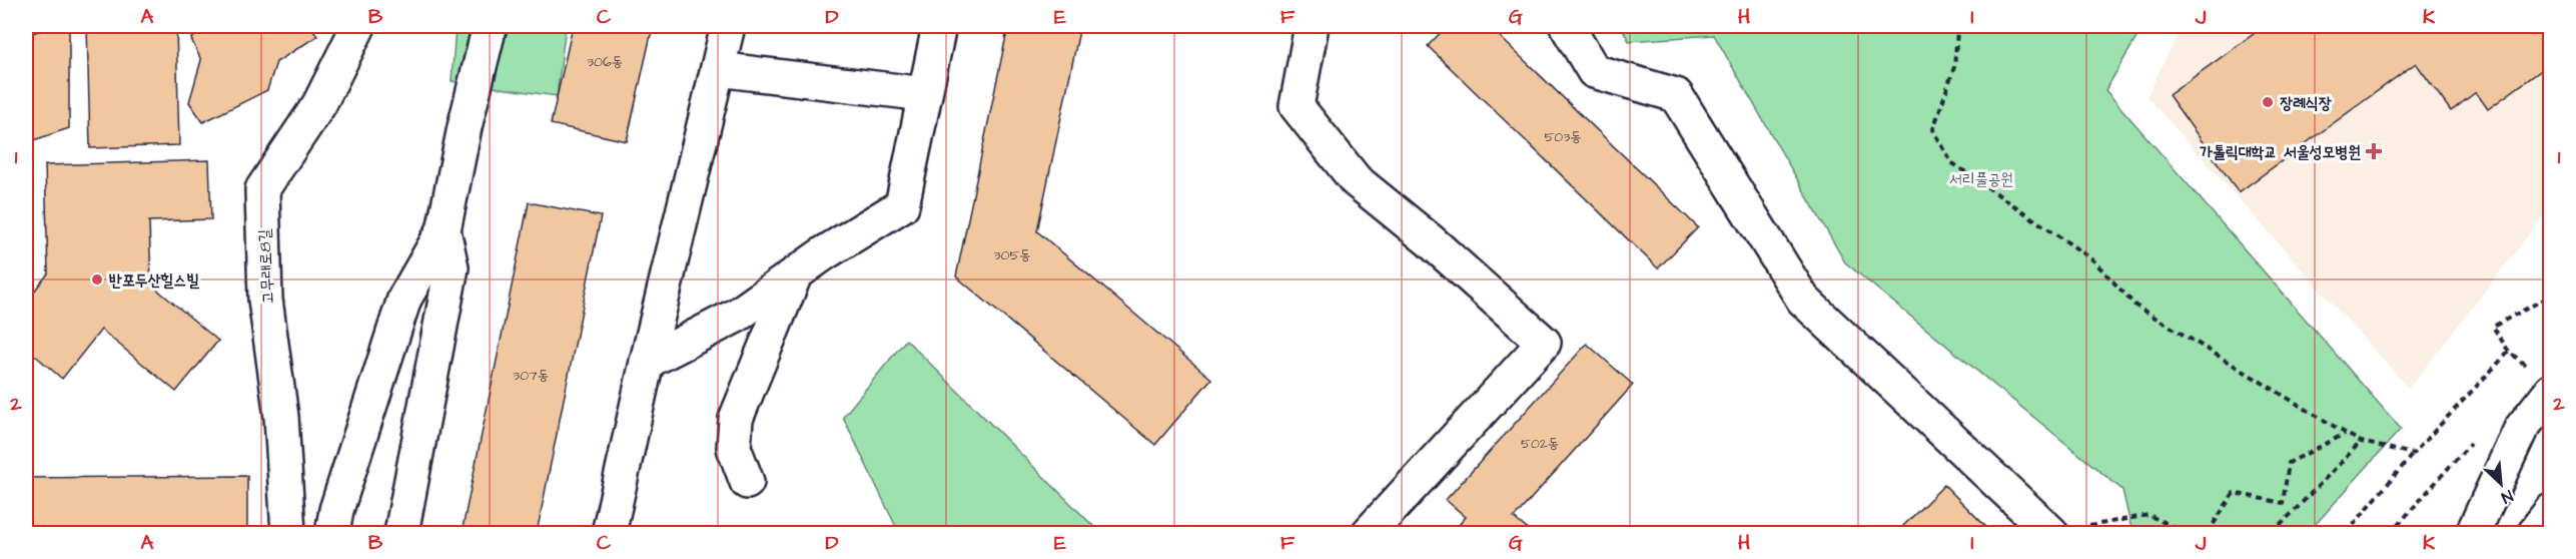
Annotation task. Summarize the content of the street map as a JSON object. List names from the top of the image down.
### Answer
{
  "streets": {
    "street": ["고무래로8길"]
  },
  "parks": ["서리풀공원"],
  "places": {
    "other": ["장례식장", "반포두산힐스빌"],
    "health": ["가톨릭대학교 서울성모병원"]
  },
  "house_numbers": [
    "306동",
    "503동",
    "305동",
    "307동",
    "502동"
  ],
  "north": "bottom right",
  "grid": {
    "columns": [
      "A",
      "B",
      "C",
      "D",
      "E",
      "F",
      "G",
      "H",
      "I",
      "J",
      "K"
    ],
    "rows": ["1", "2"]
  }
}
